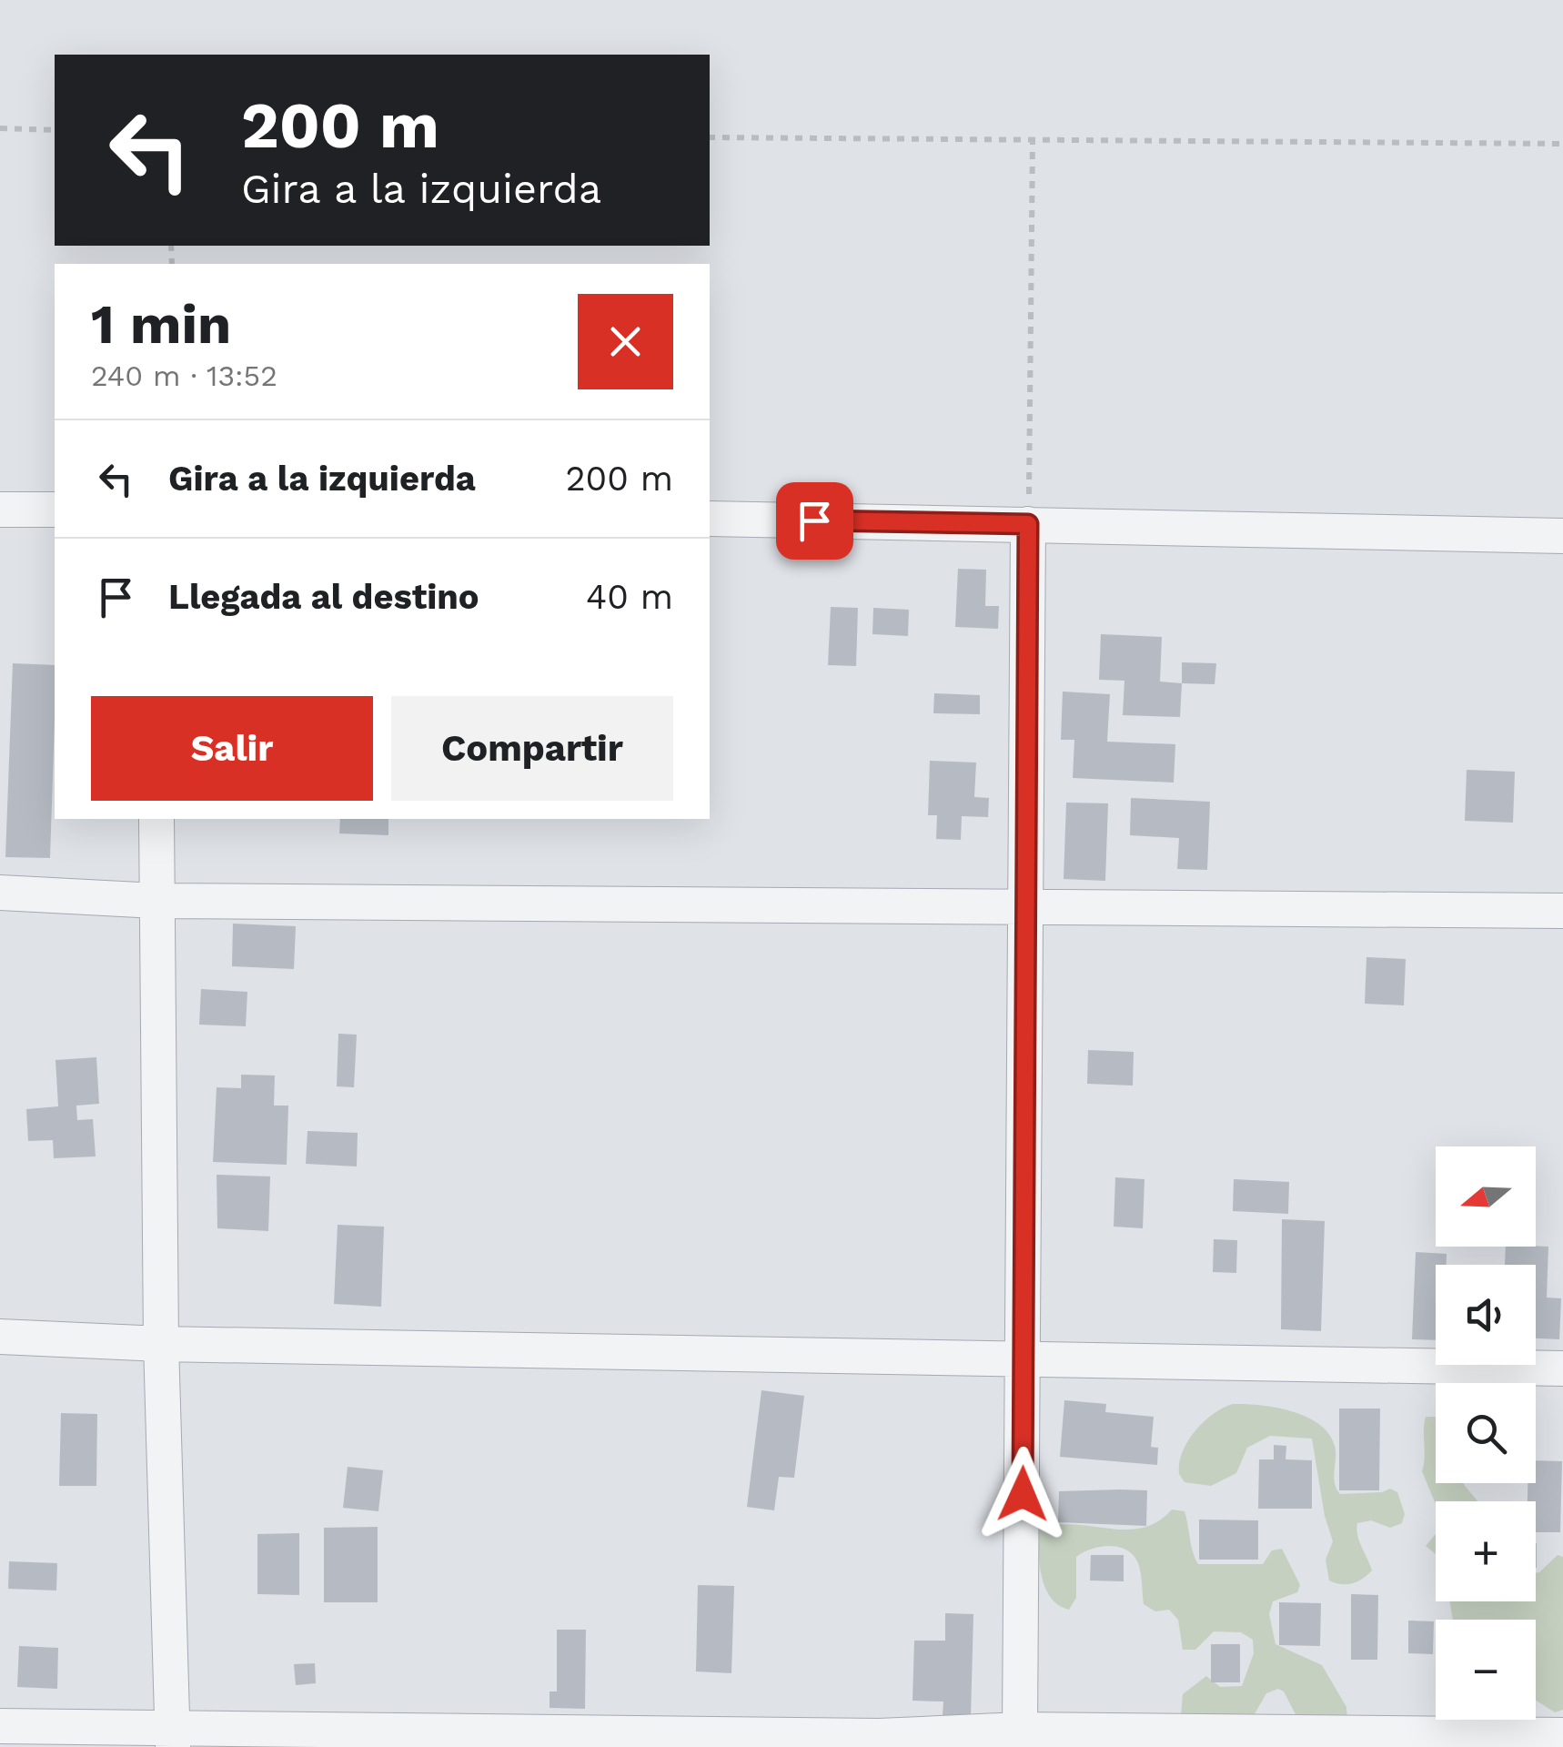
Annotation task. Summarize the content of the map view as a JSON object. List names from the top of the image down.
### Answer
{
  "north": "left",
  "page": {
    "turn": ["200 m", "Gira a la izquierda"],
    "heading": ["1 min", "240 m · 13:52"],
    "list": [
      {
        "name": "Gira a la izquierda",
        "value": "200 m"
      },
      {
        "name": "Llegada al destino",
        "value": "40 m"
      }
    ],
    "buttons": ["Salir", "Compartir"],
    "map_buttons": ["+", "−"]
  }
}
